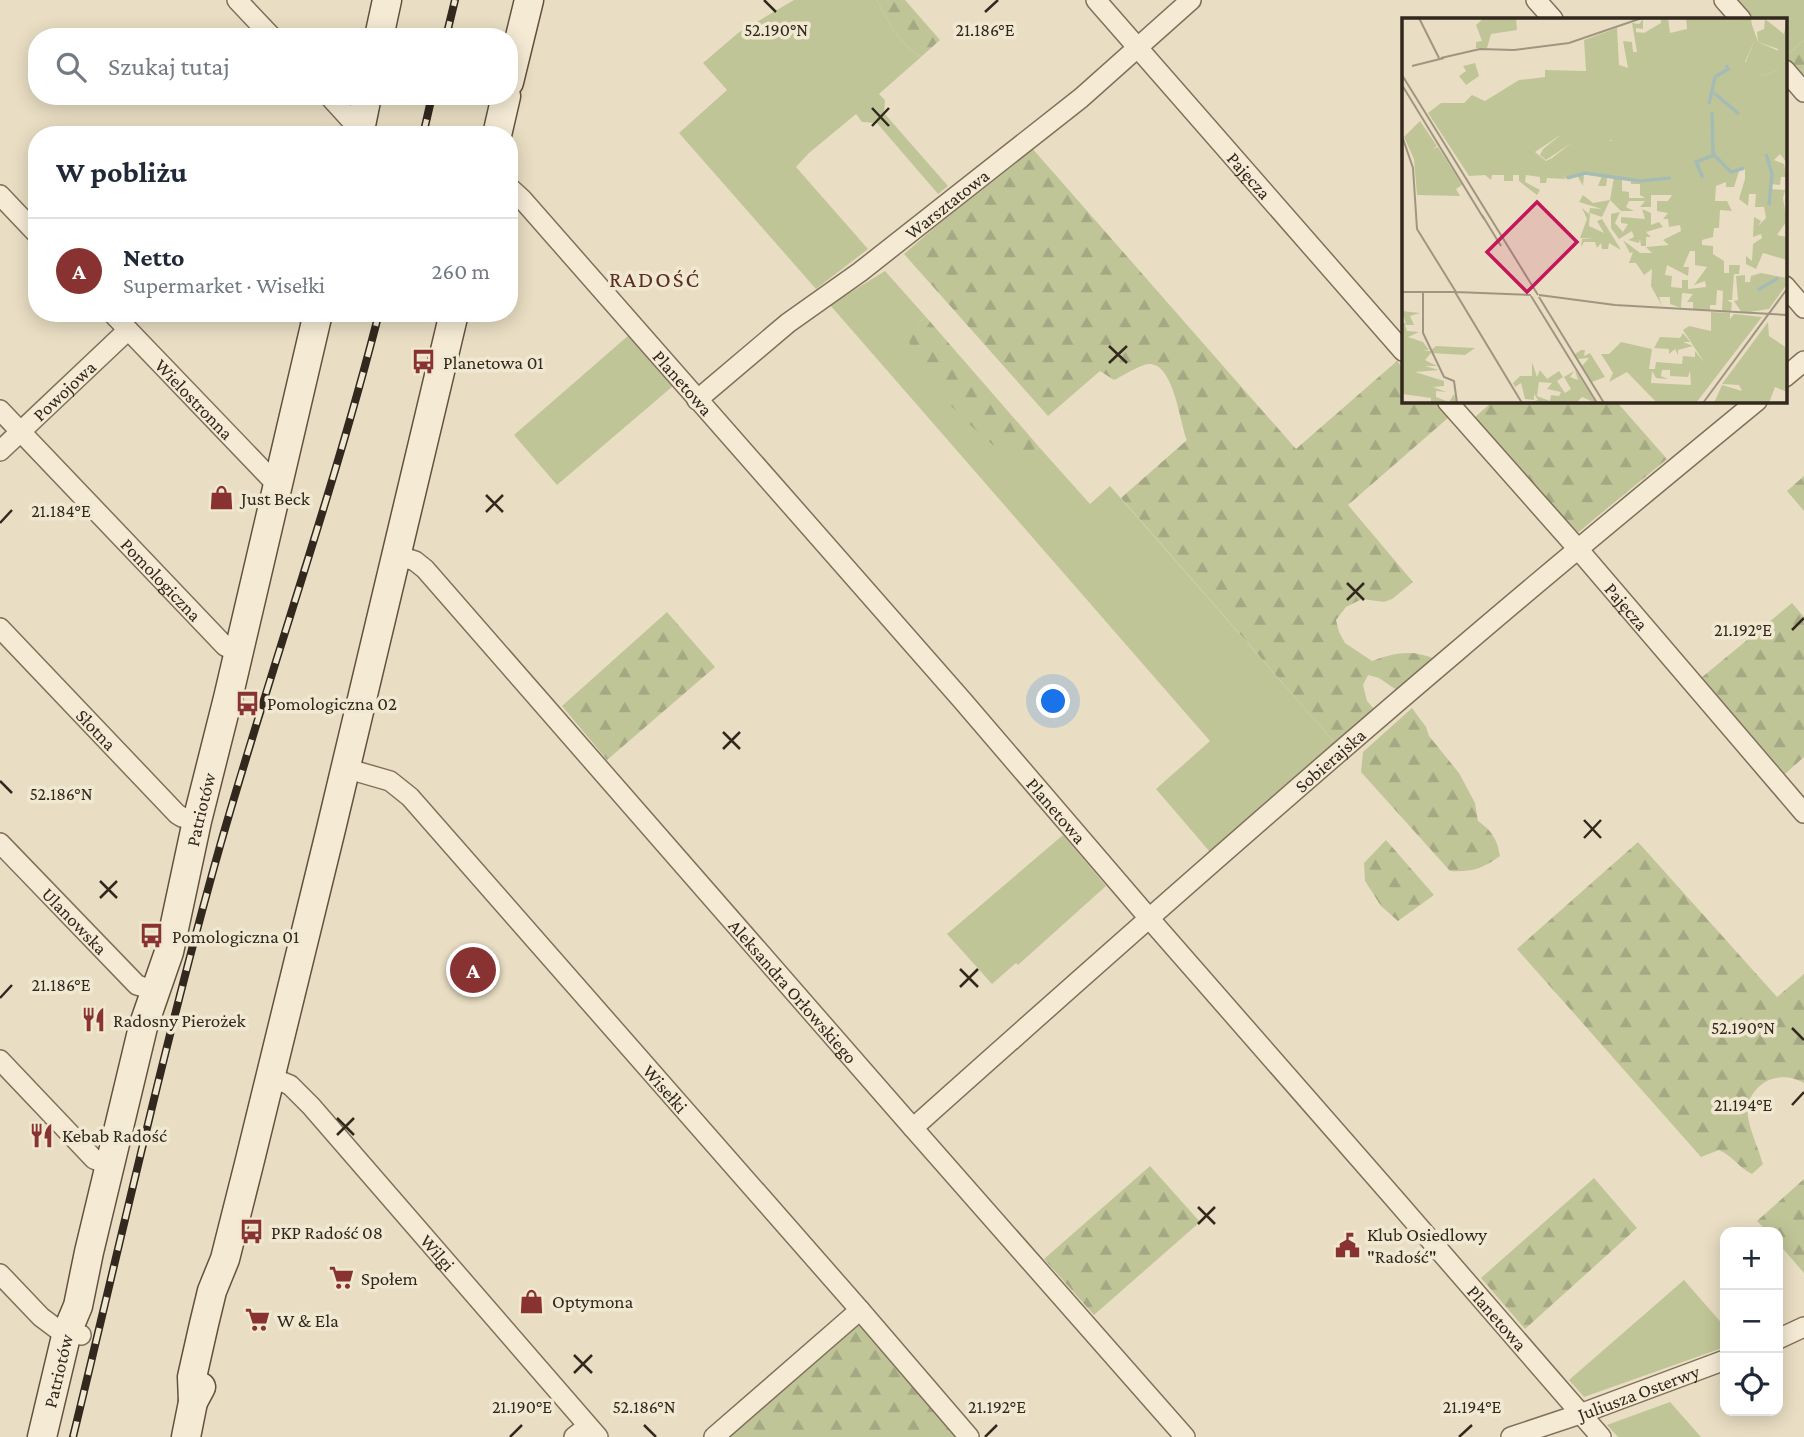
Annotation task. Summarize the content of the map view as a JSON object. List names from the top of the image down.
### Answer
{
  "streets": {
    "main road": ["Patriotów"],
    "street": [
      "Pajęcza",
      "Warsztatowa",
      "Planetowa",
      "Powojowa",
      "Wielostronna",
      "Pomologiczna",
      "Słotna",
      "Sobierajska",
      "Ulanowska",
      "Aleksandra Orłowskiego",
      "Wisełki",
      "Wilgi",
      "Juliusza Osterwy"
    ]
  },
  "crossings": [
    ["Pajęcza", "Warsztatowa"],
    ["Pajęcza", "Sobierajska"],
    ["Warsztatowa", "Planetowa"],
    ["Planetowa", "Sobierajska"],
    ["Planetowa", "Juliusza Osterwy"],
    ["Powojowa", "Wielostronna"],
    ["Powojowa", "Pomologiczna"],
    ["Wielostronna", "Patriotów"],
    ["Pomologiczna", "Patriotów"],
    ["Słotna", "Patriotów"],
    ["Sobierajska", "Aleksandra Orłowskiego"],
    ["Patriotów", "Ulanowska"]
  ],
  "districts": ["RADOŚĆ"],
  "places": {
    "bus stop": [
      "Planetowa 01",
      "Pomologiczna 02",
      "Pomologiczna 01",
      "PKP Radość 08"
    ],
    "shop": ["Just Beck", "Optymona"],
    "restaurant": ["Radosny Pierożek", "Kebab Radość"],
    "public building": ["Klub Osiedlowy \"Radość\""],
    "supermarket": ["Społem", "W & Ela"]
  },
  "page": {
    "search": "Szukaj tutaj",
    "heading": "W pobliżu",
    "list": [
      {
        "mark": "A",
        "name": "Netto",
        "note": "Supermarket · Wisełki",
        "value": "260 m"
      }
    ],
    "pins": "A",
    "map_buttons": ["+", "−"]
  },
  "coordinates": [
    "52.190°N",
    "21.186°E",
    "21.184°E",
    "21.192°E",
    "52.186°N",
    "21.194°E",
    "21.190°E"
  ]
}
